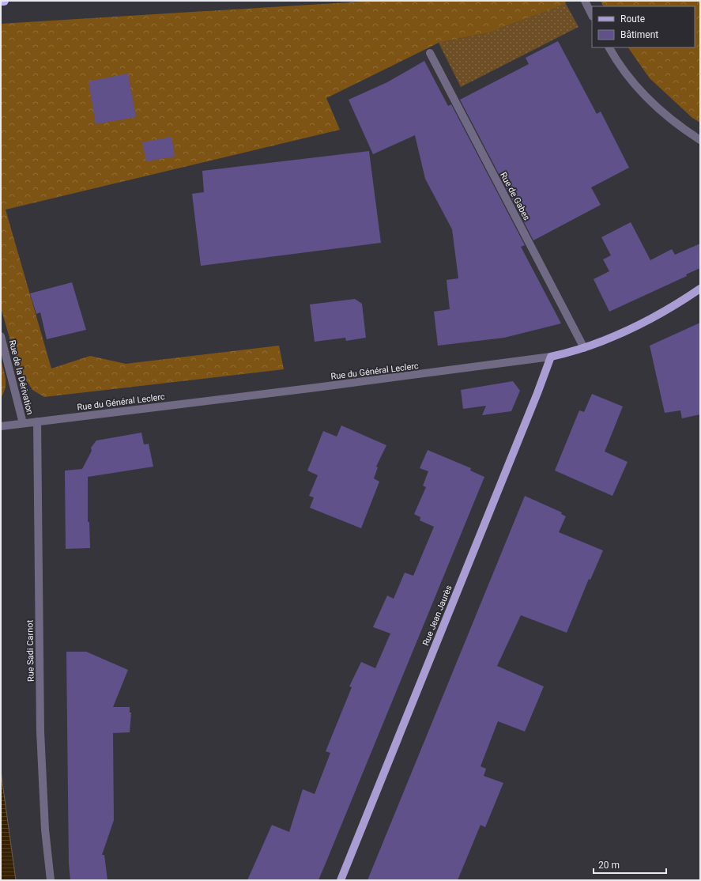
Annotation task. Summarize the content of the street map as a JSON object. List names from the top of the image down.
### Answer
{
  "streets": {
    "main road": ["Rue du Général Leclerc", "Rue Jean Jaurès"],
    "street": ["Rue de Gabes", "Rue de la Dérivation", "Rue Sadi Carnot"]
  },
  "crossings": [
    ["Rue de Gabes", "Rue du Général Leclerc"],
    ["Rue du Général Leclerc", "Rue de la Dérivation"],
    ["Rue du Général Leclerc", "Rue Jean Jaurès"],
    ["Rue du Général Leclerc", "Rue Sadi Carnot"]
  ],
  "legend": ["Route", "Bâtiment"],
  "scale_bar": "20 m"
}
